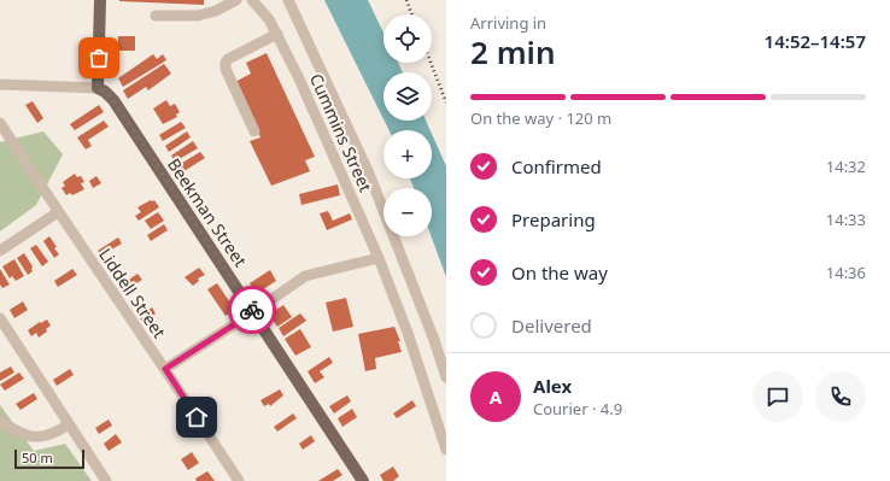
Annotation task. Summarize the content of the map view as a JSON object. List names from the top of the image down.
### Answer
{
  "streets": {
    "main road": ["Beekman Street"],
    "street": ["Cummins Street", "Liddell Street"]
  },
  "scale_bar": "50 m",
  "page": {
    "heading": ["2 min", "Arriving in", "14:52–14:57"],
    "panel": ["Alex", "Courier · 4.9"],
    "map_buttons": ["+", "−"],
    "bar": "On the way · 120 m",
    "list": [
      ["Confirmed", "14:32"],
      ["Preparing", "14:33"],
      ["On the way", "14:36"],
      "Delivered"
    ],
    "round": "A",
    "scale": "50 m"
  }
}
